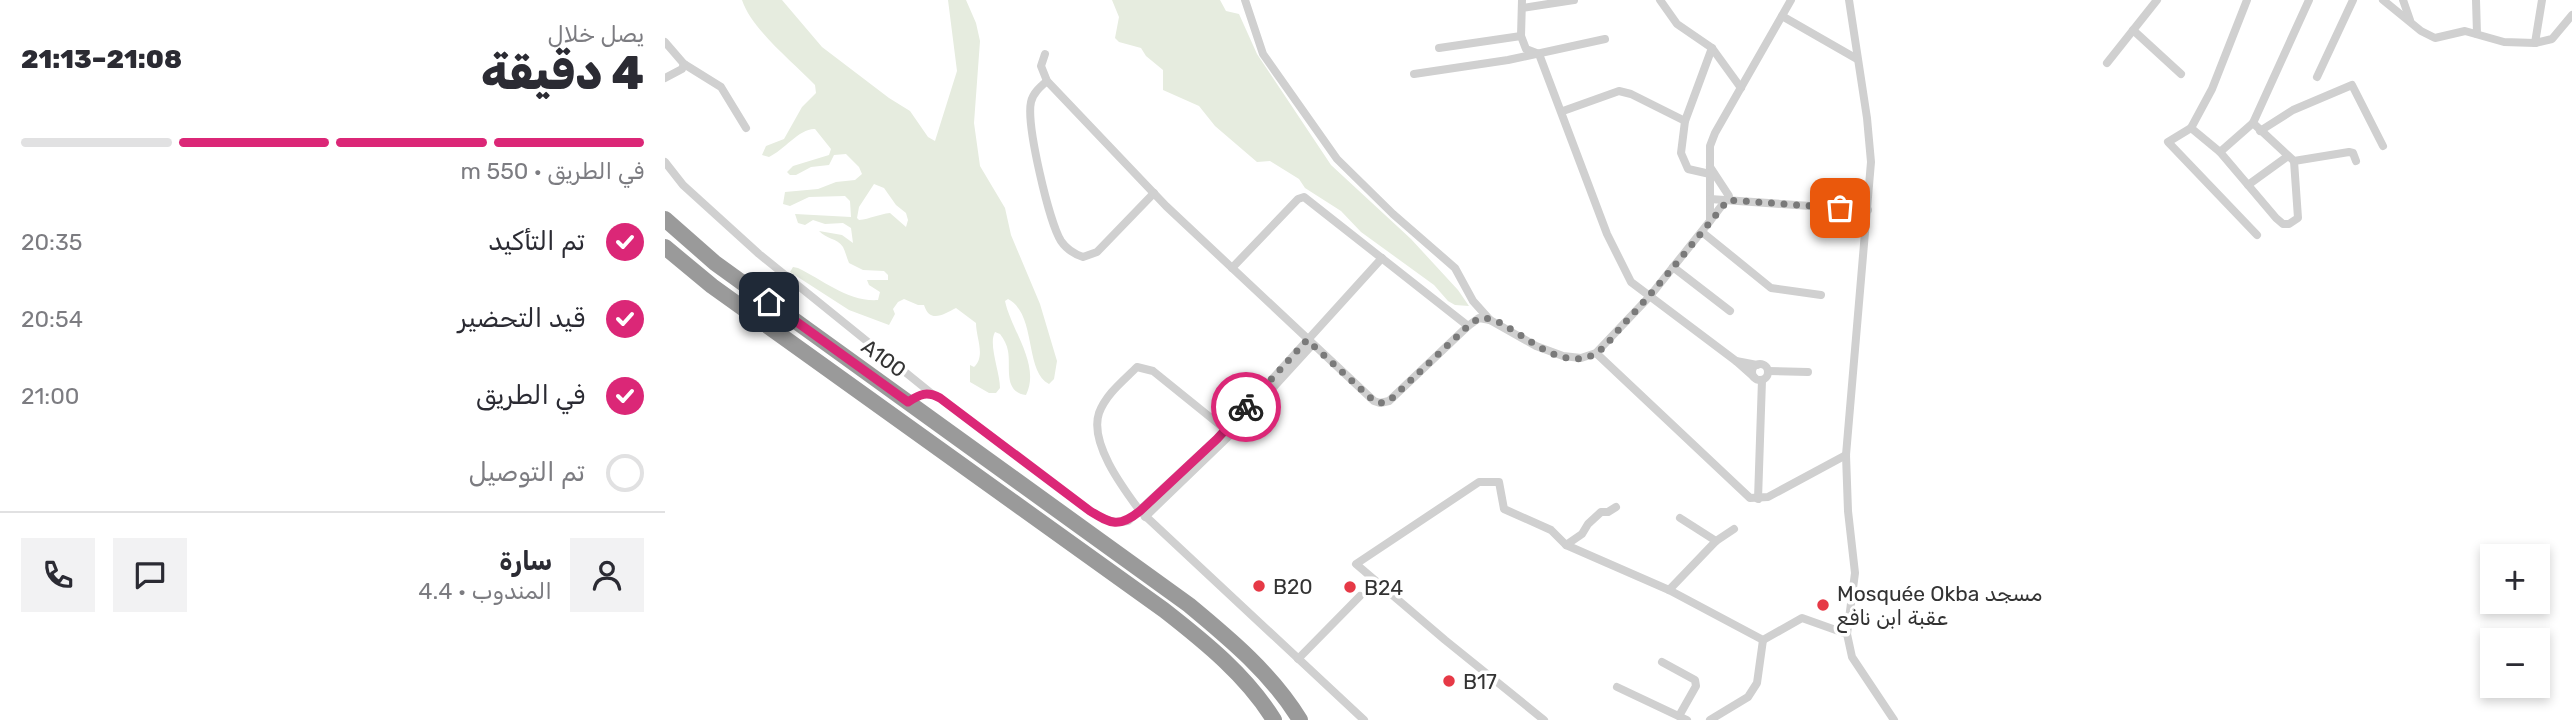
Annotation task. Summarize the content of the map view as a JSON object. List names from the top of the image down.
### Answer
{
  "streets": {
    "highway": ["A100"]
  },
  "places": [
    "B20",
    "B24",
    "Mosquée Okba مسجد عقبة ابن نافع",
    "B17"
  ],
  "page": {
    "heading": ["4 دقيقة", "يصل خلال", "21:08–21:13"],
    "panel": ["سارة", "المندوب · 4.4"],
    "bar": "في الطريق · 550 m",
    "list": [
      ["تم التأكيد", "20:35"],
      ["قيد التحضير", "20:54"],
      ["في الطريق", "21:00"],
      "تم التوصيل"
    ],
    "map_buttons": ["+", "−"]
  }
}
